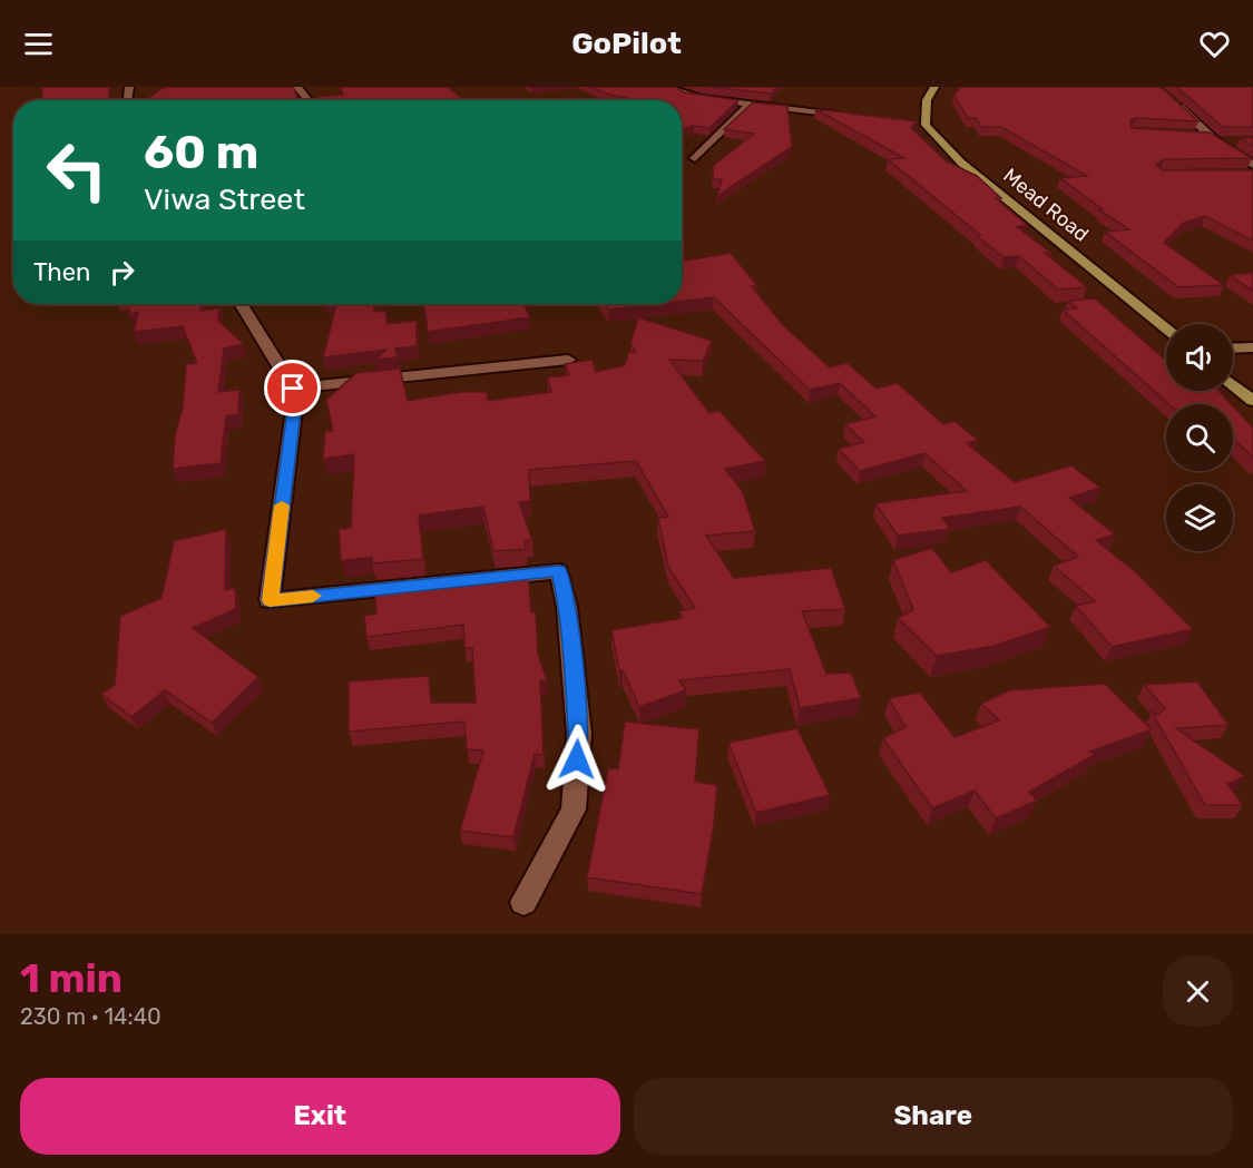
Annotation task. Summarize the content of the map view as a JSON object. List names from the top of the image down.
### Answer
{
  "streets": {
    "main road": ["Mead Road"]
  },
  "page": {
    "header": "GoPilot",
    "turn": ["60 m", "Viwa Street"],
    "then": "Then",
    "heading": ["1 min", "230 m · 14:40"],
    "buttons": ["Exit", "Share"]
  }
}
